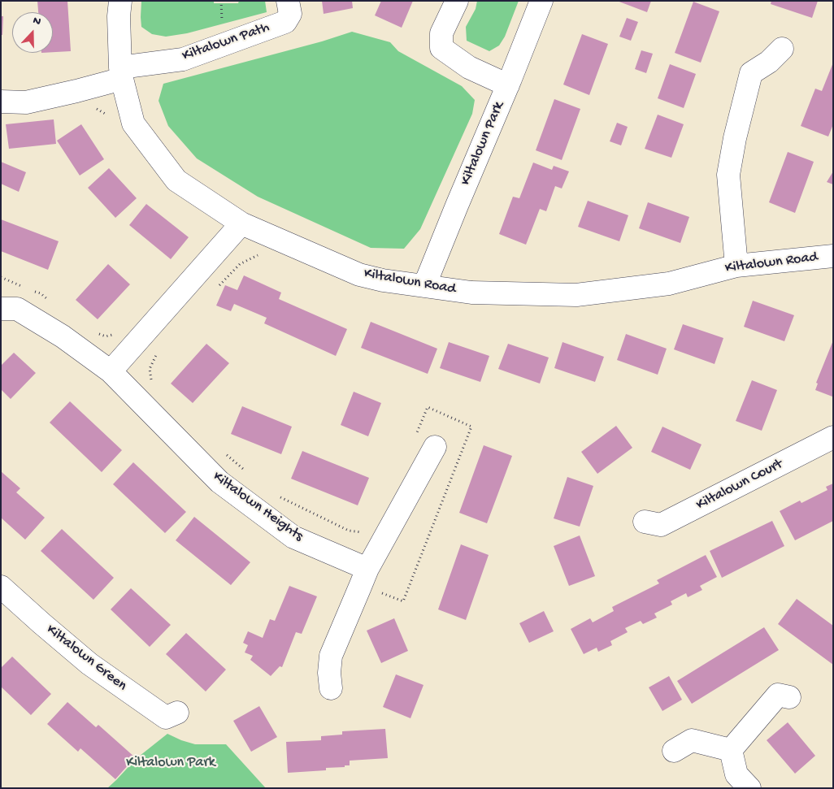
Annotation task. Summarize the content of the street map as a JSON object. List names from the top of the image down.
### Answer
{
  "streets": {
    "street": [
      "Kiltalown Path",
      "Kiltalown Park",
      "Kiltalown Road",
      "Kiltalown Court",
      "Kiltalown Heights",
      "Kiltalown Green"
    ]
  },
  "crossings": [
    ["Kiltalown Path", "Kiltalown Road"],
    ["Kiltalown Park", "Kiltalown Road"]
  ],
  "parks": ["Kiltalown Park"],
  "north": "top"
}
